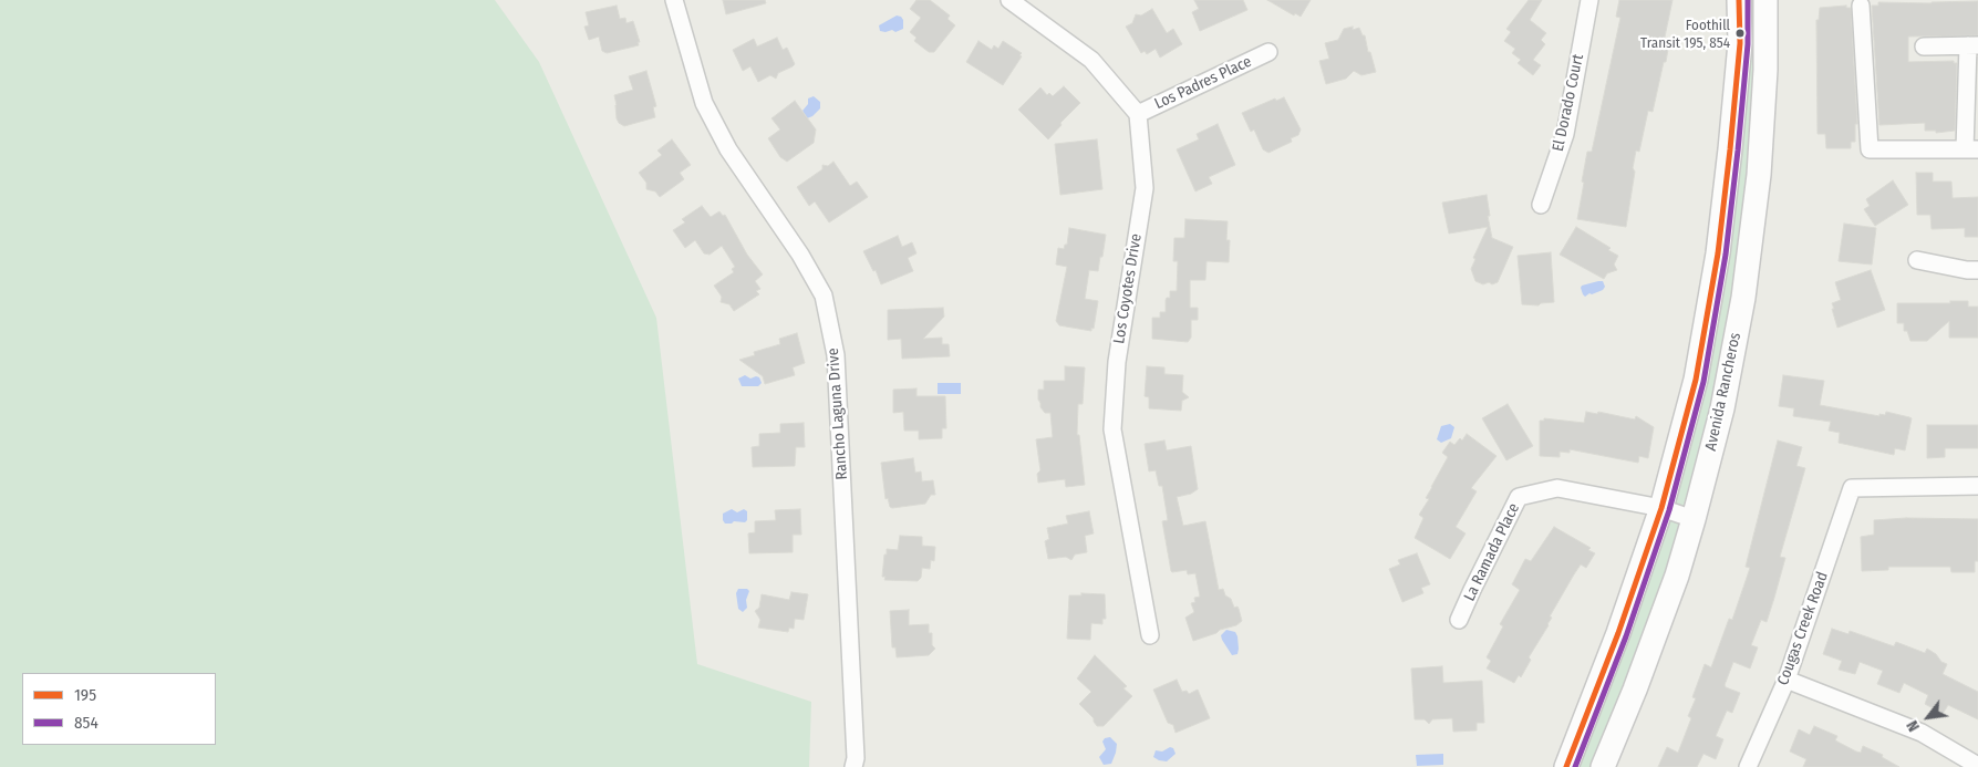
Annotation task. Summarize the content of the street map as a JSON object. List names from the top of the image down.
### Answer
{
  "streets": {
    "main road": ["Avenida Rancheros"],
    "street": [
      "Los Padres Place",
      "El Dorado Court",
      "Los Coyotes Drive",
      "Rancho Laguna Drive",
      "La Ramada Place",
      "Cougas Creek Road"
    ]
  },
  "crossings": [
    ["Los Padres Place", "Los Coyotes Drive"],
    ["Avenida Rancheros", "La Ramada Place"]
  ],
  "places": ["Foothill Transit 195, 854"],
  "lines": ["transit line 195", "transit line 854"],
  "legend": ["195", "854"],
  "north": "bottom left"
}
